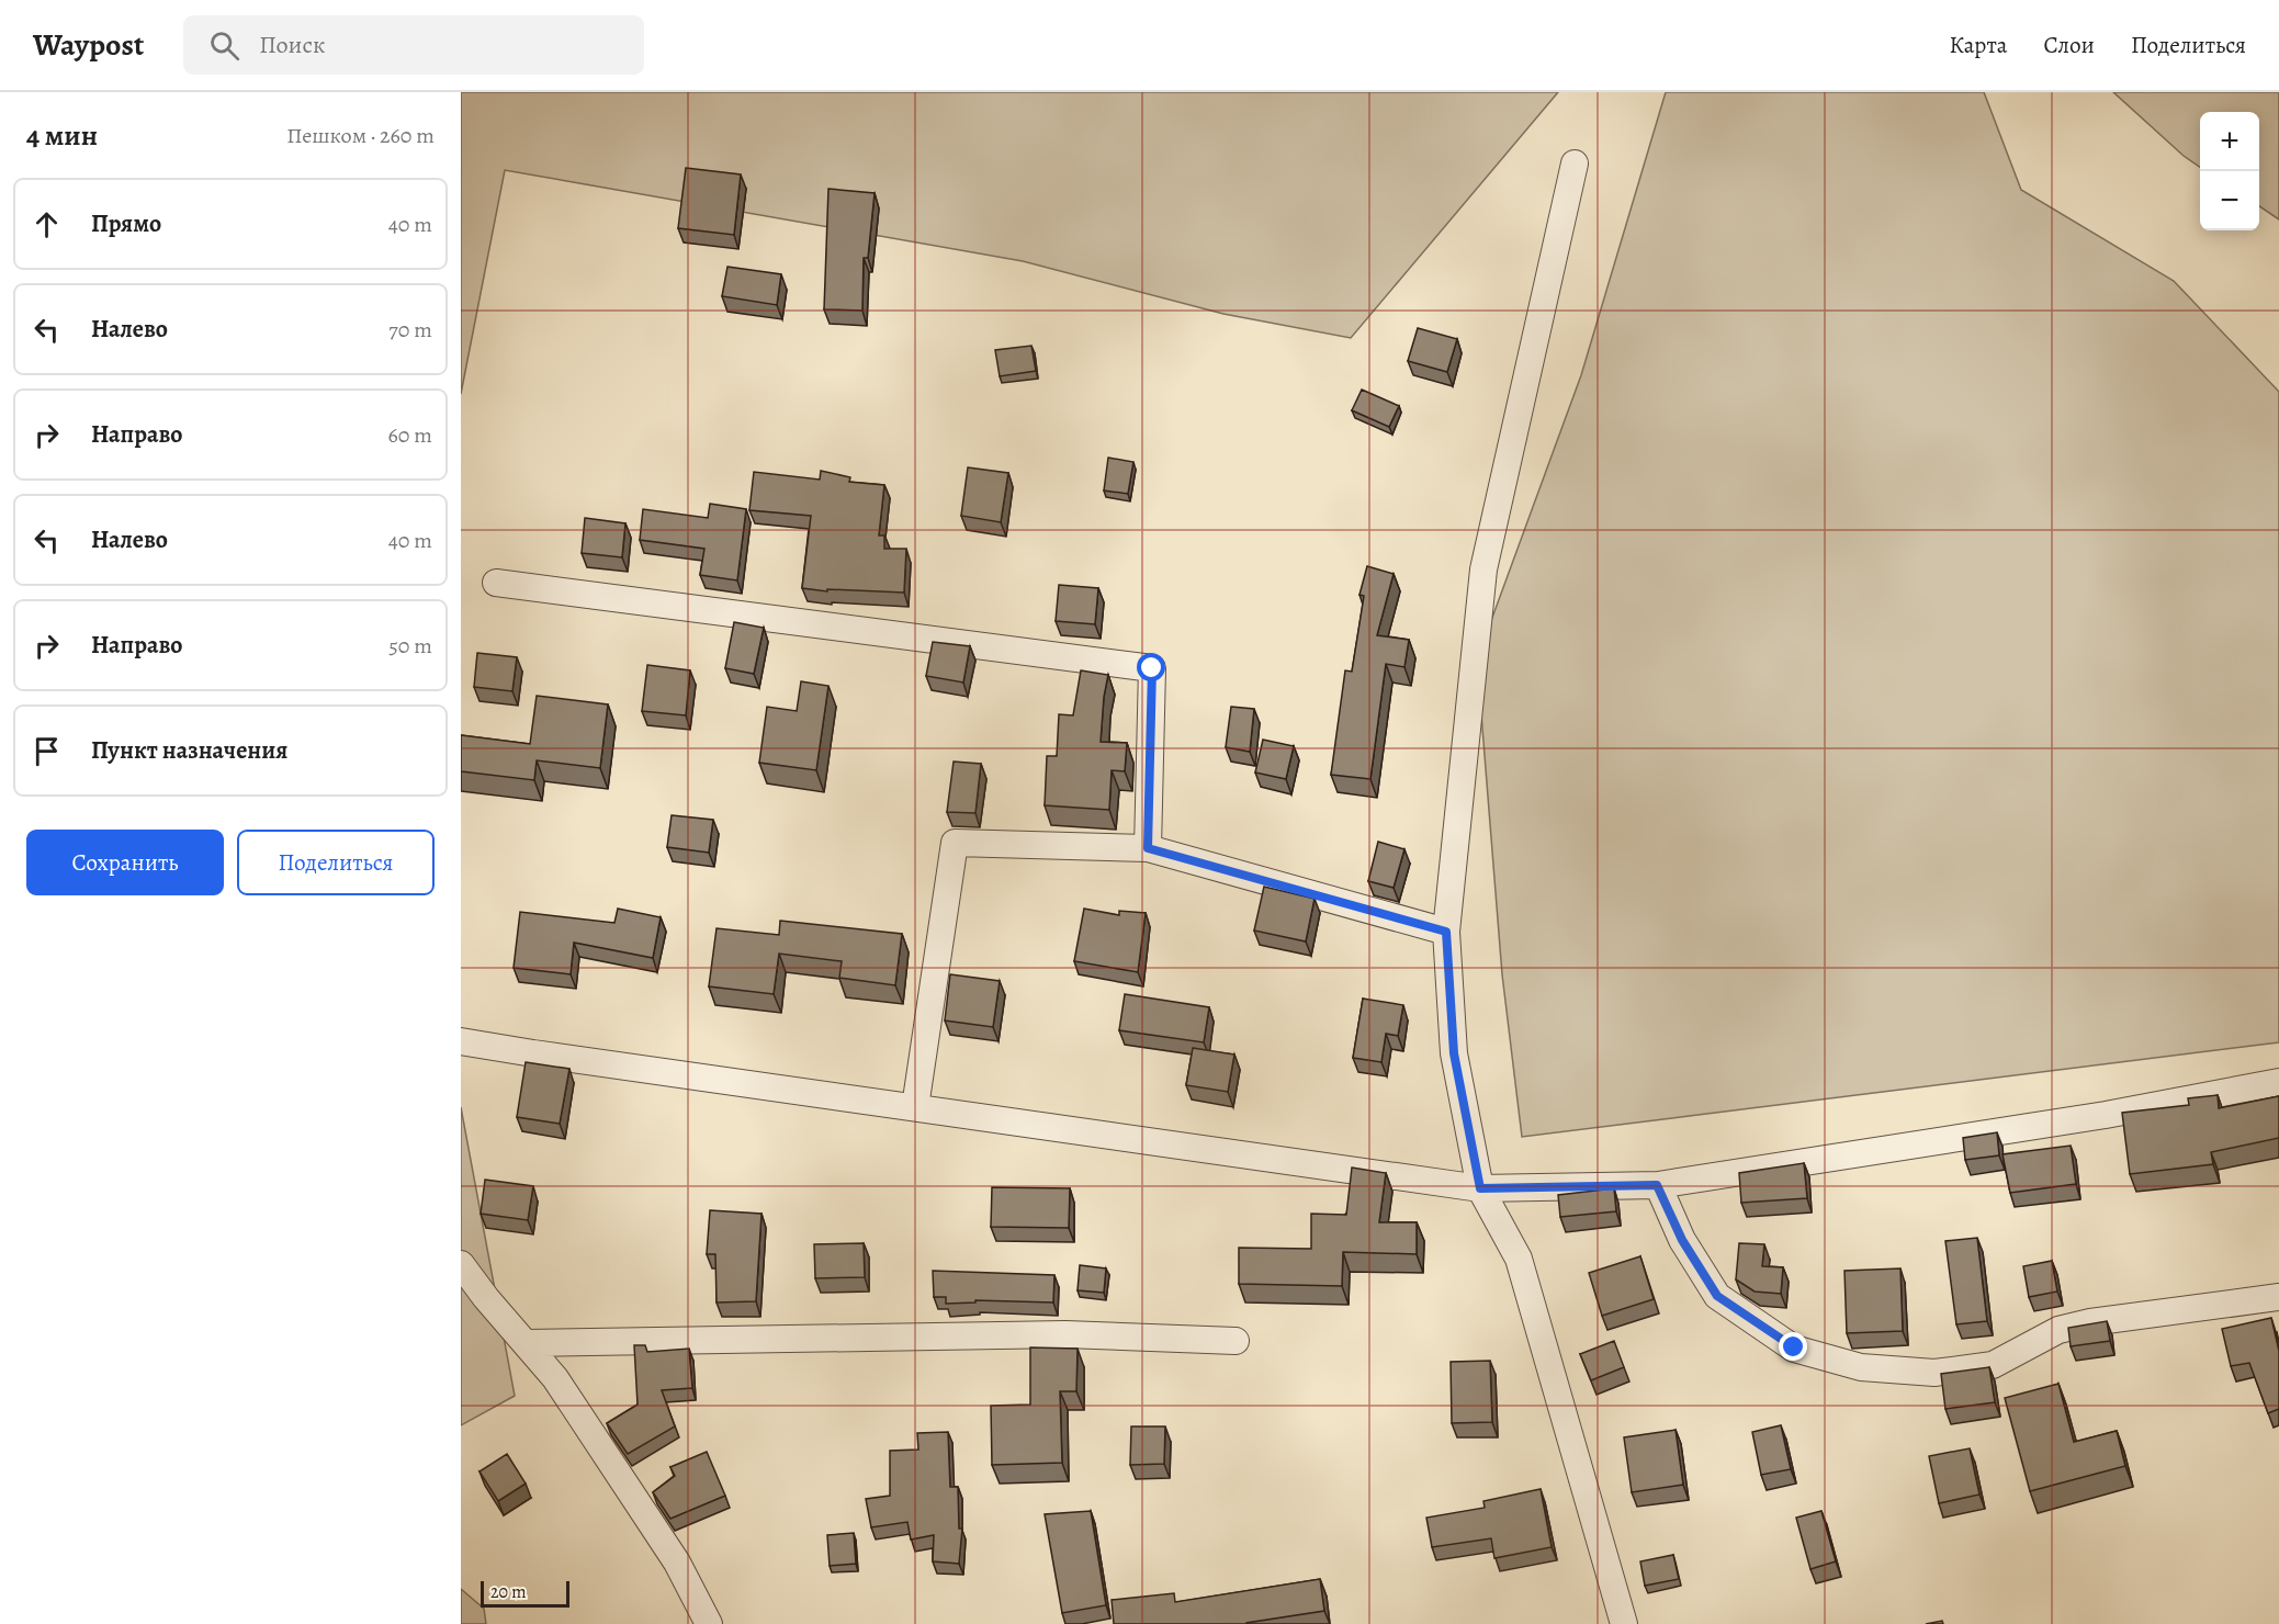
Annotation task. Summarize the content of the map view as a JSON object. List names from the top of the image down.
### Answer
{
  "scale_bar": "20 m",
  "page": {
    "header": "Waypost",
    "search": "Поиск",
    "nav": ["Карта", "Слои", "Поделиться"],
    "heading": ["4 мин", "Пешком · 260 m"],
    "map_buttons": ["+", "−"],
    "list": [
      ["Прямо", "40 m"],
      ["Налево", "70 m"],
      ["Направо", "60 m"],
      ["Налево", "40 m"],
      ["Направо", "50 m"],
      "Пункт назначения"
    ],
    "buttons": ["Сохранить", "Поделиться"],
    "scale": "20 m"
  }
}
